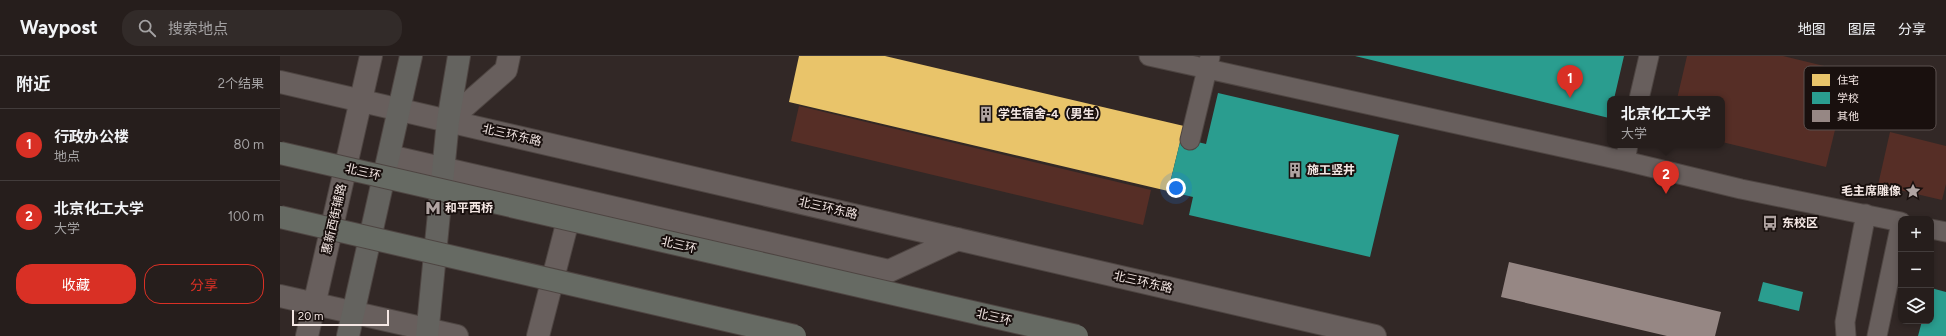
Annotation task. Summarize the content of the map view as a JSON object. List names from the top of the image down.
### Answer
{
  "streets": {
    "highway": ["北三环"],
    "street": ["北三环东路", "惠新西街辅路"]
  },
  "crossings": [
    ["北三环东路", "惠新西街辅路"]
  ],
  "places": {
    "building": ["学生宿舍-4（男生）", "施工竖井"],
    "place": ["毛主席雕像"],
    "metro station": ["和平西桥"],
    "bus stop": ["东校区"]
  },
  "legend": ["住宅", "学校", "其他"],
  "scale_bar": "20 m",
  "page": {
    "header": "Waypost",
    "search": "搜索地点",
    "nav": ["地图", "图层", "分享"],
    "heading": ["附近", "2个结果"],
    "pins": ["1", "2"],
    "popup": ["北京化工大学", "大学"],
    "list": [
      {
        "mark": "1",
        "name": "行政办公楼",
        "note": "地点",
        "value": "80 m"
      },
      {
        "mark": "2",
        "name": "北京化工大学",
        "note": "大学",
        "value": "100 m"
      }
    ],
    "map_buttons": ["+", "−"],
    "buttons": ["收藏", "分享"],
    "scale": "20 m"
  }
}
